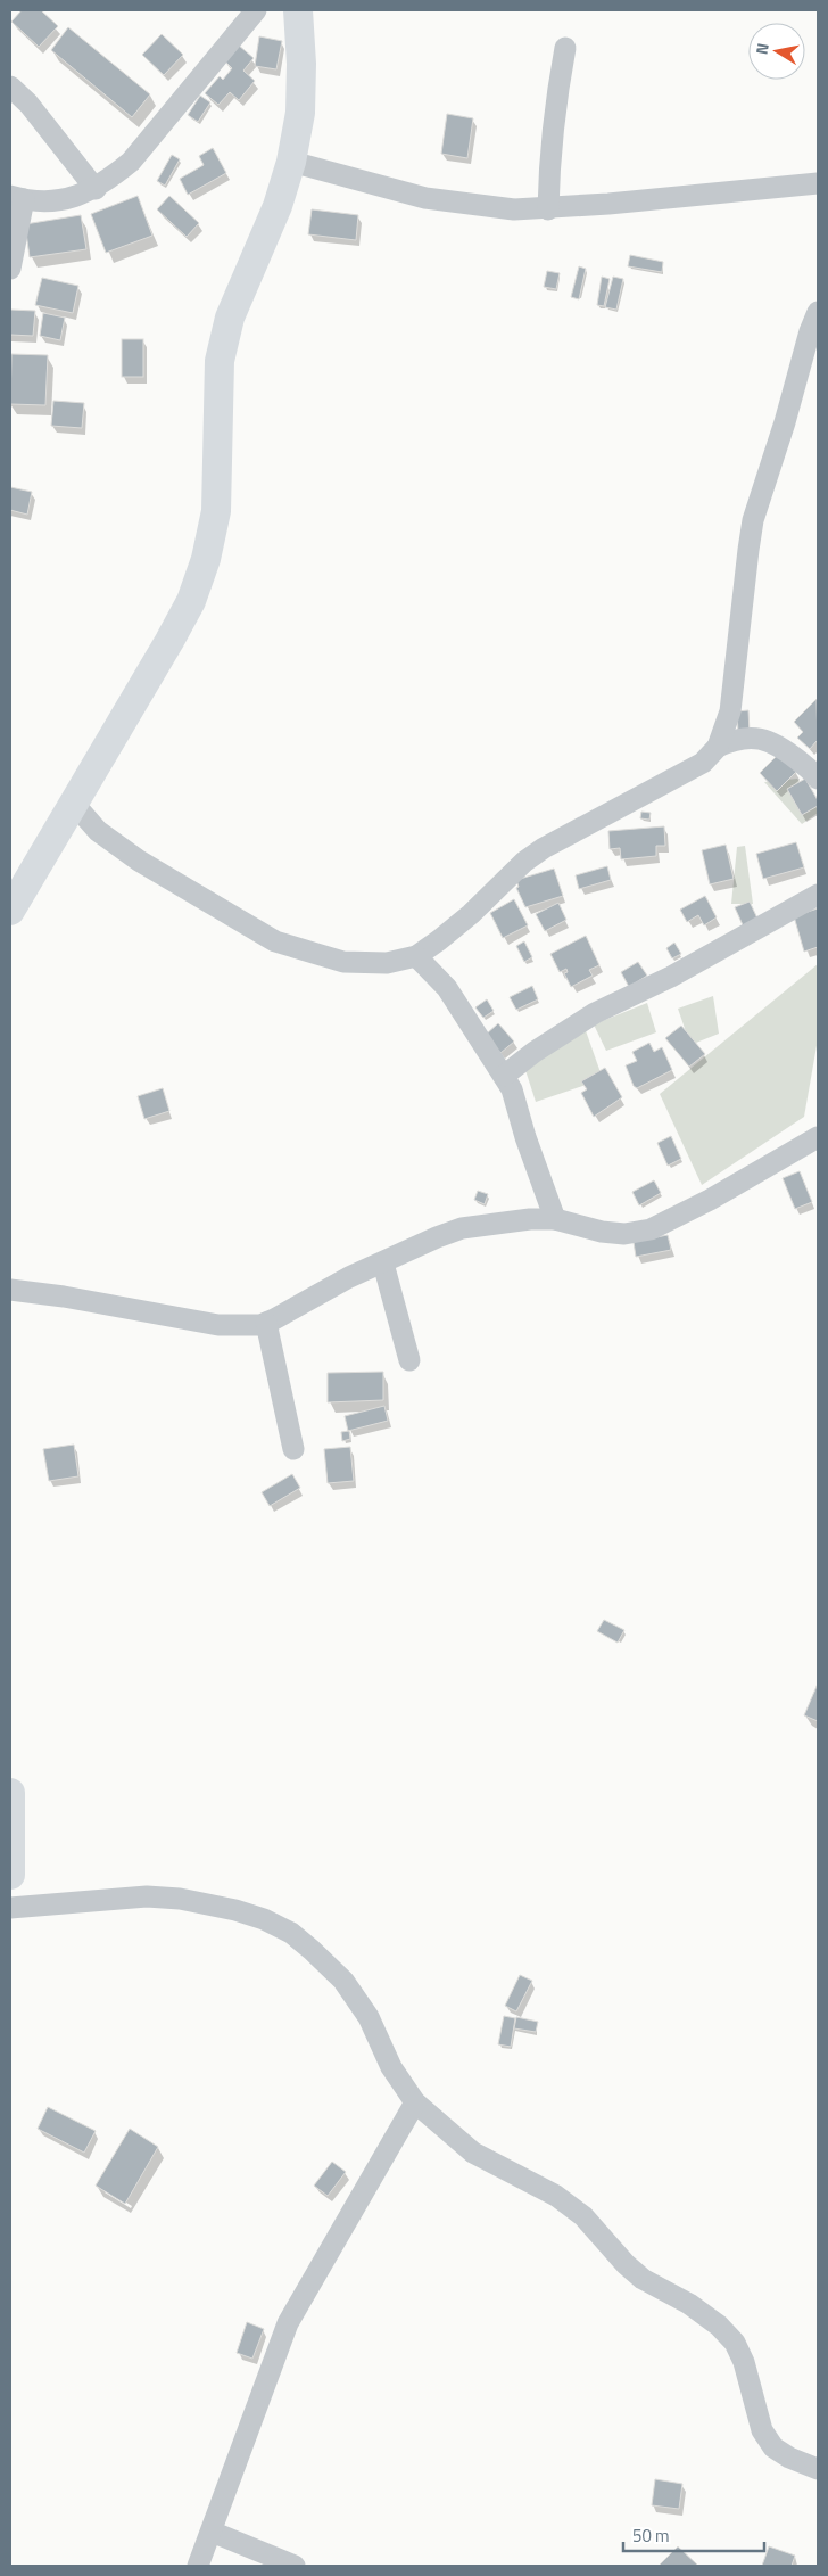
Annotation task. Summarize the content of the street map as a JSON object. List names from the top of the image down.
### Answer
{
  "scale_bar": "50 m",
  "north": "left"
}
